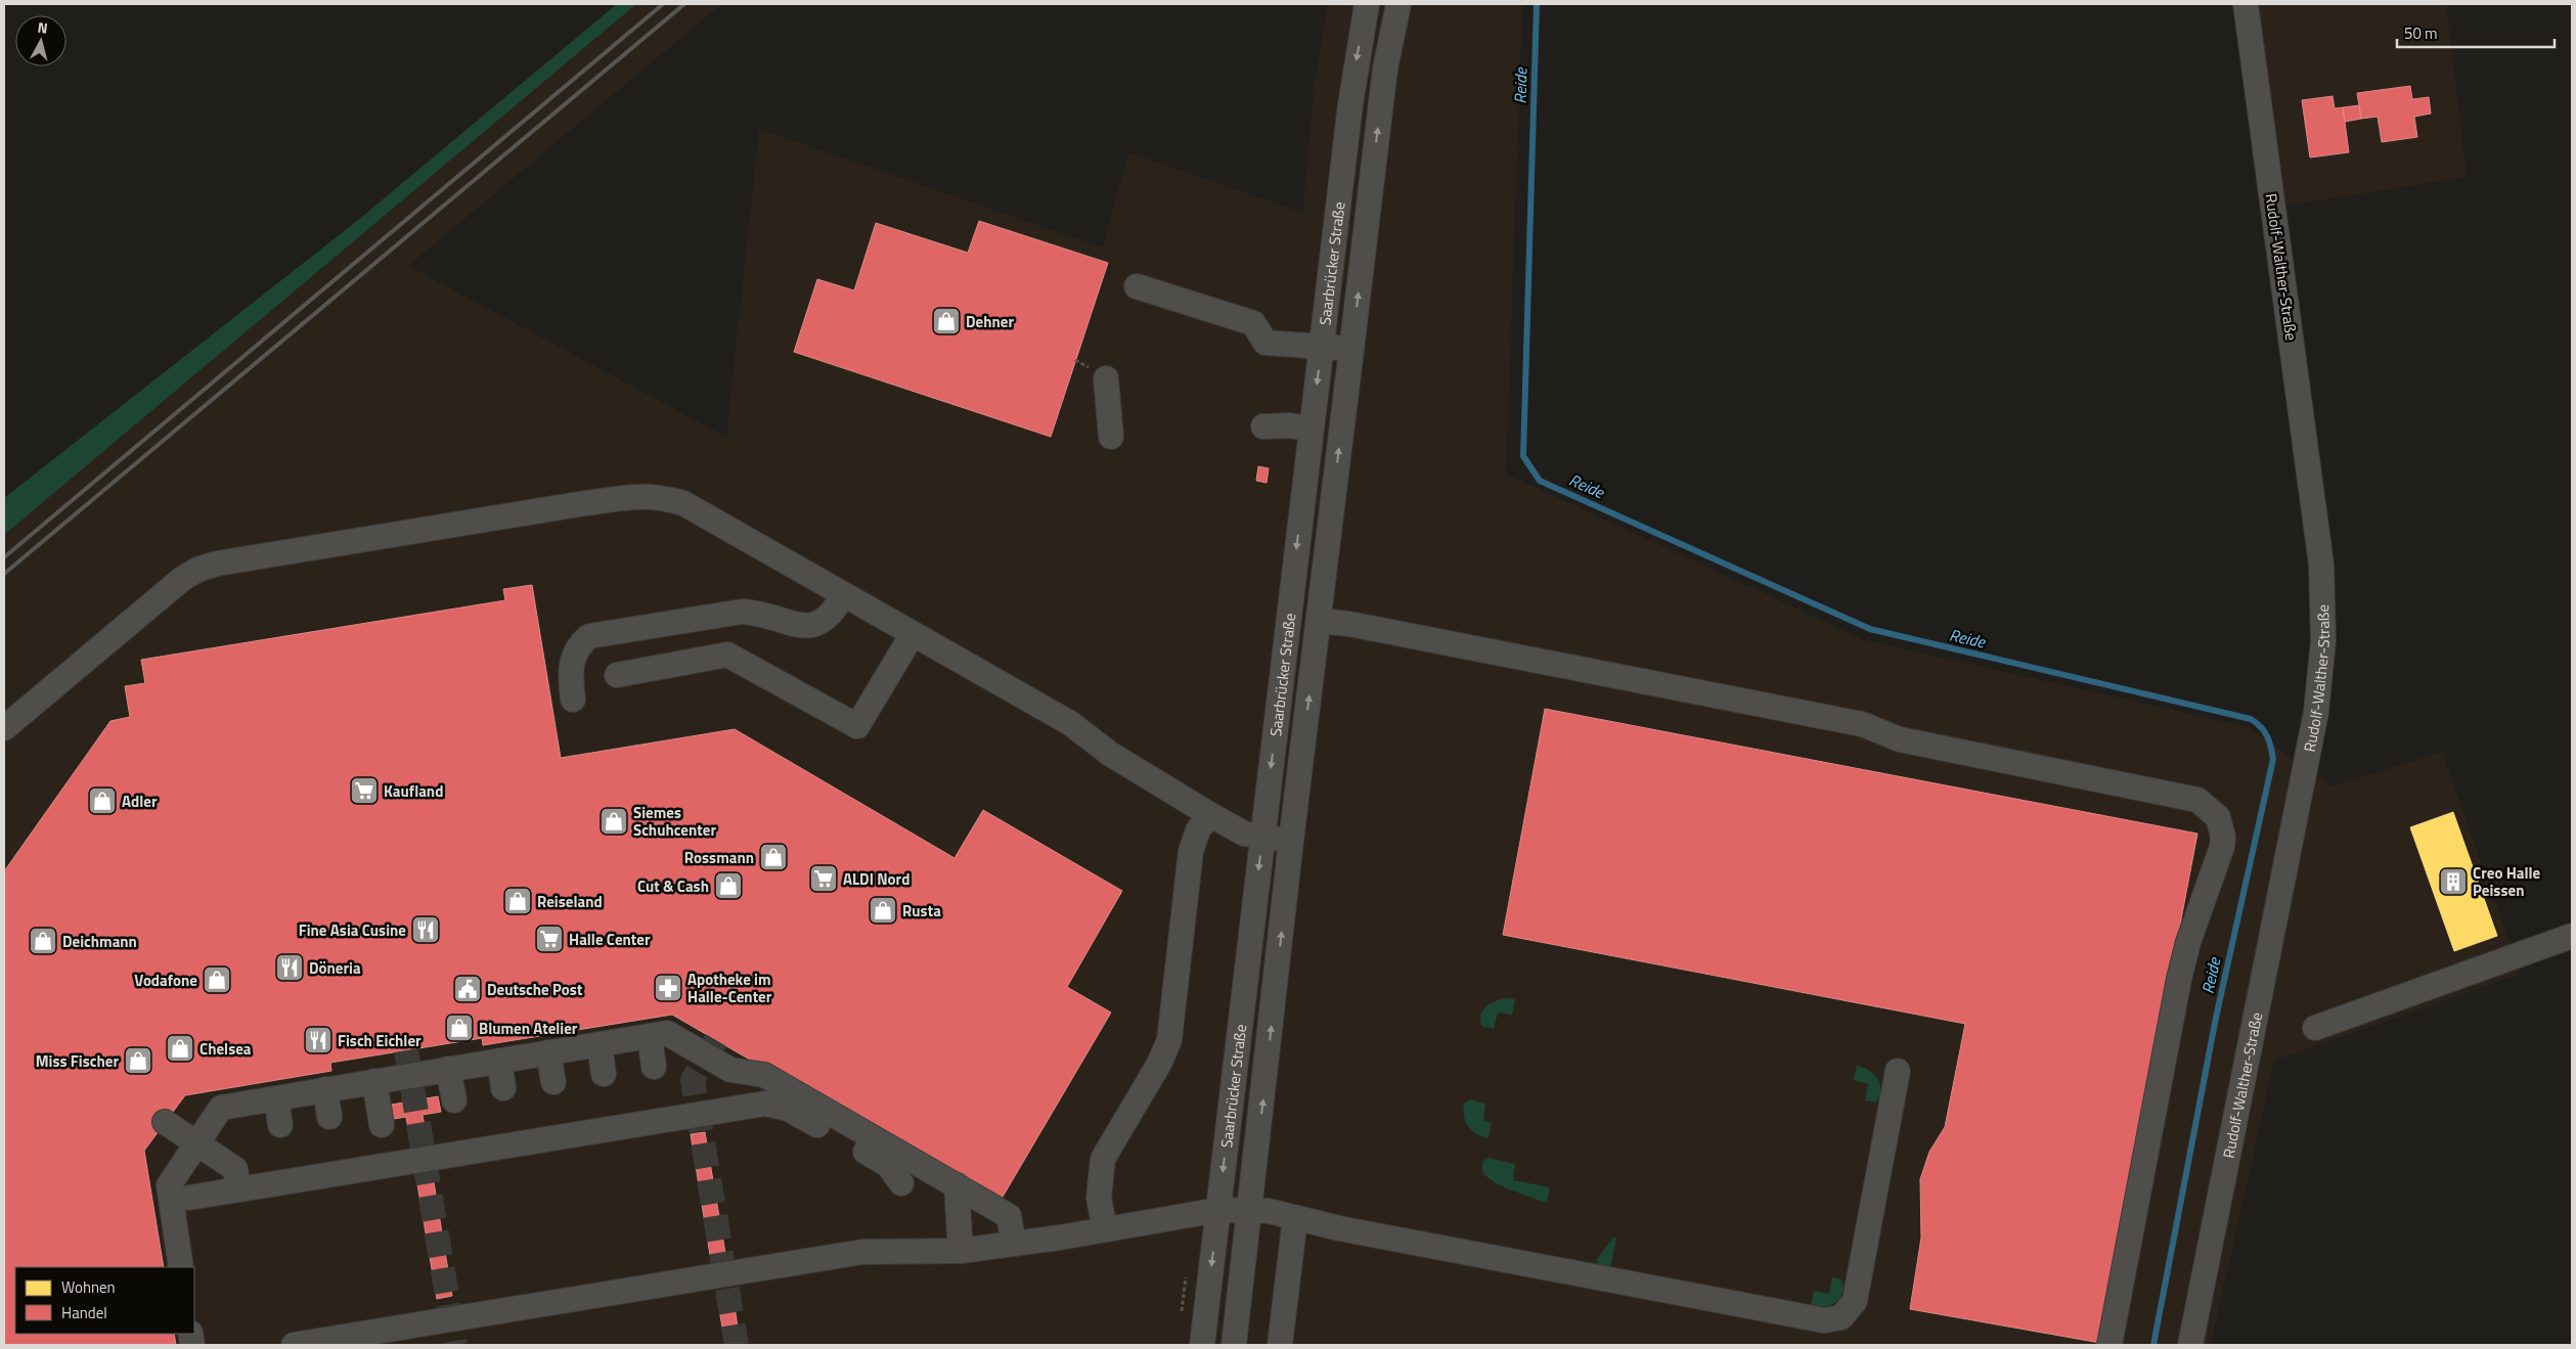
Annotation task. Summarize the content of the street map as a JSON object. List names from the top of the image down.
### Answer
{
  "streets": {
    "street": ["Saarbrücker Straße", "Rudolf-Walther-Straße"]
  },
  "water": ["Reide"],
  "places": {
    "shop": [
      "Dehner",
      "Adler",
      "Siemes Schuhcenter",
      "Rossmann",
      "Cut & Cash",
      "Reiseland",
      "Rusta",
      "Deichmann",
      "Vodafone",
      "Blumen Atelier",
      "Chelsea",
      "Miss Fischer"
    ],
    "supermarket": ["Kaufland", "ALDI Nord", "Halle Center"],
    "building": ["Creo Halle Peissen"],
    "restaurant": ["Fine Asia Cusine", "Döneria", "Fisch Eichler"],
    "pharmacy": ["Apotheke im Halle-Center"],
    "public building": ["Deutsche Post"]
  },
  "legend": ["Wohnen", "Handel"],
  "scale_bar": "50 m",
  "north": "top"
}
